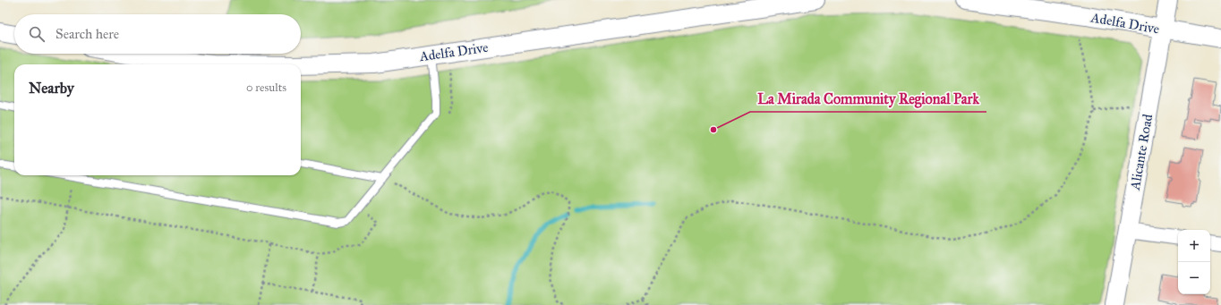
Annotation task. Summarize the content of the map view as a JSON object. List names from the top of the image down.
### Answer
{
  "streets": {
    "street": ["Adelfa Drive", "Alicante Road"]
  },
  "crossings": [
    ["Adelfa Drive", "Alicante Road"]
  ],
  "places": ["La Mirada Community Regional Park"],
  "page": {
    "search": "Search here",
    "heading": ["Nearby", "0 results"],
    "map_buttons": ["+", "−"]
  }
}
